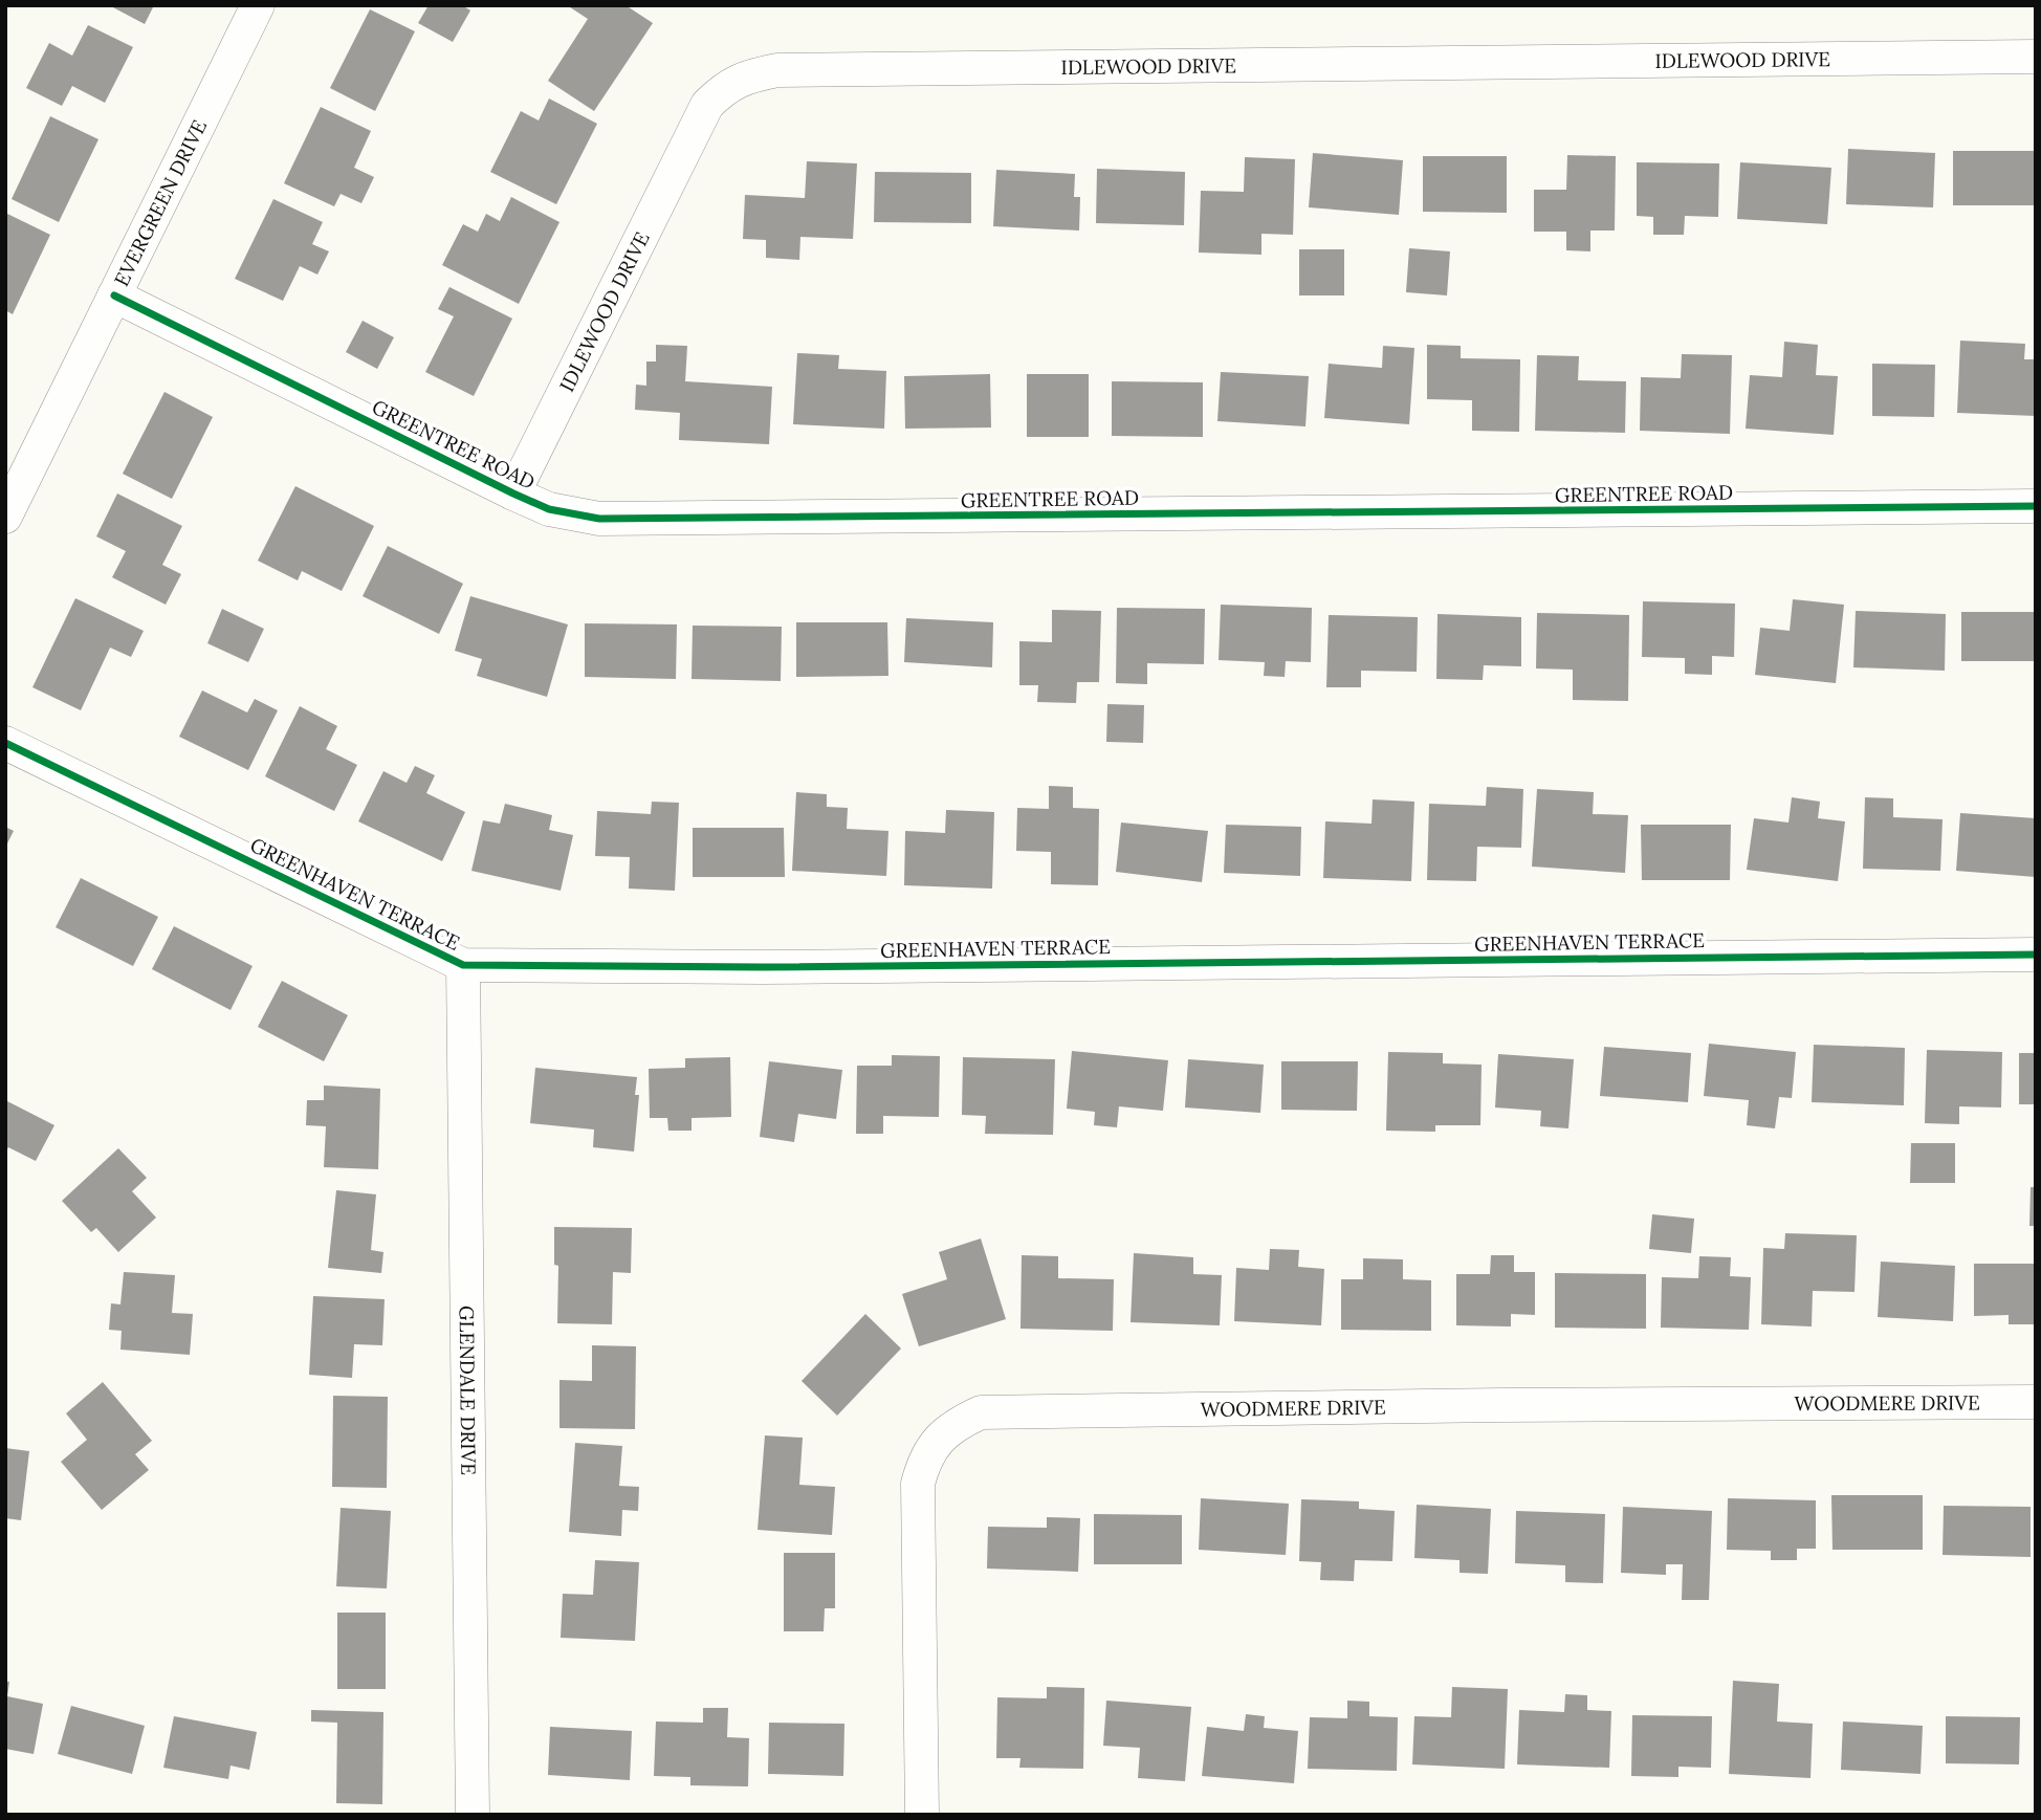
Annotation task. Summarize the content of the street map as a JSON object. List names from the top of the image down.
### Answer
{
  "streets": {
    "street": [
      "IDLEWOOD DRIVE",
      "EVERGREEN DRIVE",
      "GREENTREE ROAD",
      "GREENHAVEN TERRACE",
      "GLENDALE DRIVE",
      "WOODMERE DRIVE"
    ]
  },
  "crossings": [
    ["IDLEWOOD DRIVE", "GREENTREE ROAD"],
    ["EVERGREEN DRIVE", "GREENTREE ROAD"],
    ["GREENHAVEN TERRACE", "GLENDALE DRIVE"]
  ]
}
